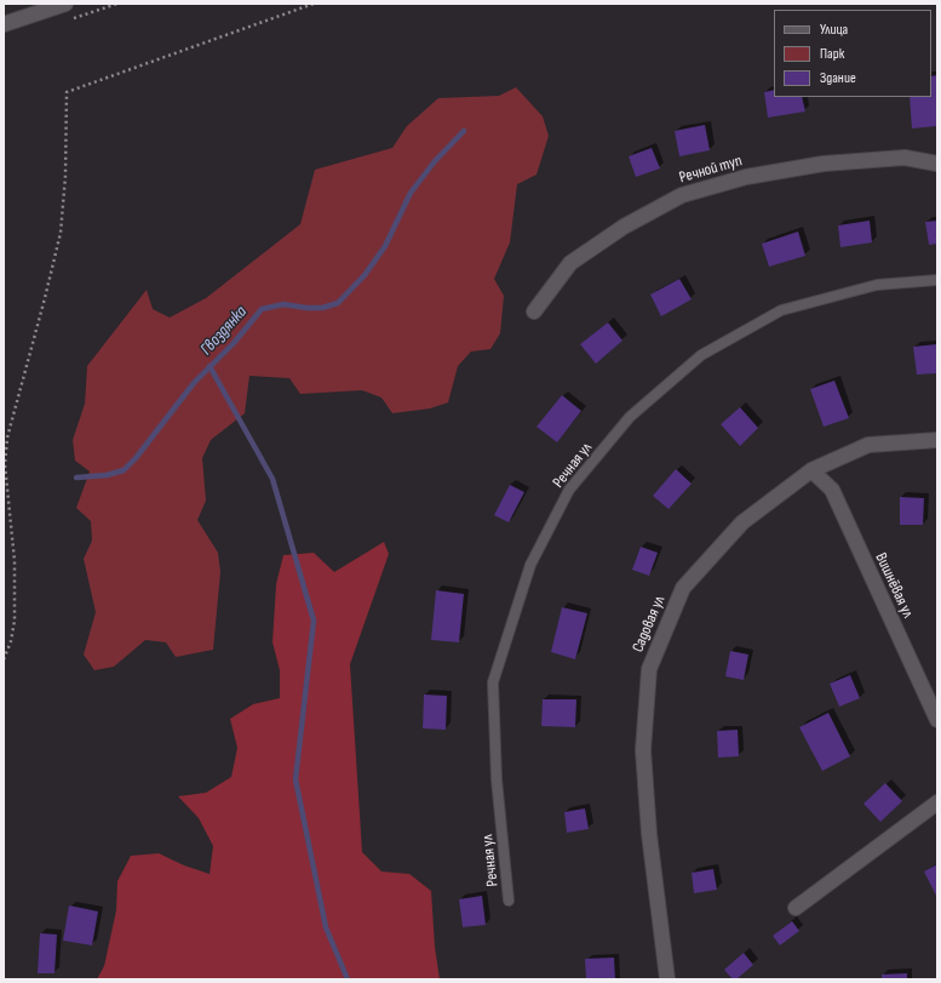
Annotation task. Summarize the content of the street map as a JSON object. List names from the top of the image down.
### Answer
{
  "streets": {
    "street": ["Речной туп", "Вишнёвая ул", "Садовая ул"],
    "lane": ["Речная ул"]
  },
  "crossings": [
    ["Вишнёвая ул", "Садовая ул"]
  ],
  "water": ["Гвоздянка"],
  "legend": ["Улица", "Парк", "Здание"]
}
